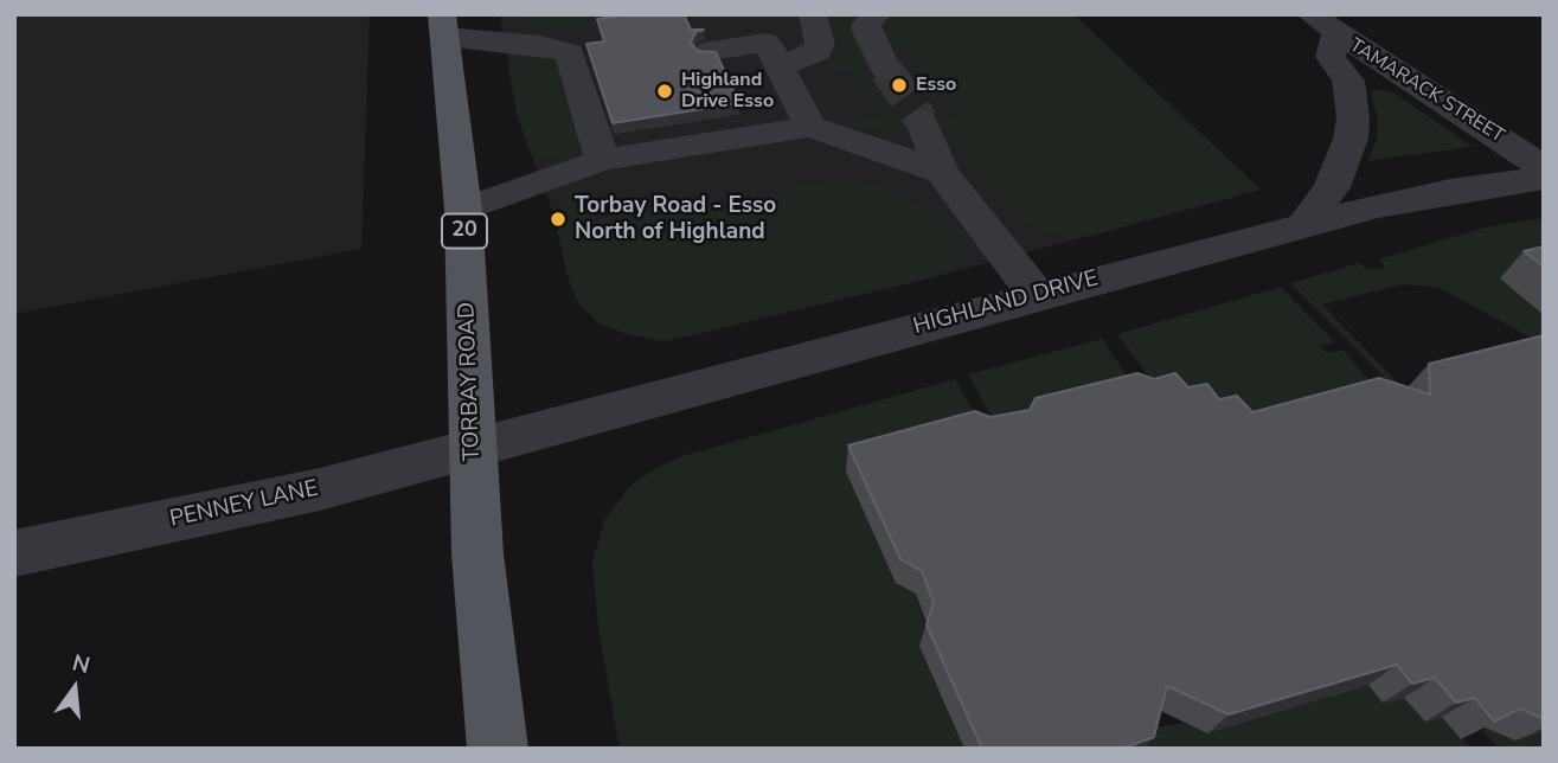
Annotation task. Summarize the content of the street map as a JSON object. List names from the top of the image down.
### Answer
{
  "streets": {
    "main road": ["20", "TORBAY ROAD"],
    "street": ["TAMARACK STREET", "HIGHLAND DRIVE", "PENNEY LANE"]
  },
  "crossings": [
    ["HIGHLAND DRIVE", "TORBAY ROAD"],
    ["HIGHLAND DRIVE", "PENNEY LANE"],
    ["TORBAY ROAD", "PENNEY LANE"]
  ],
  "places": ["Esso", "Highland Drive Esso", "Torbay Road - Esso North of Highland"],
  "north": "top"
}
